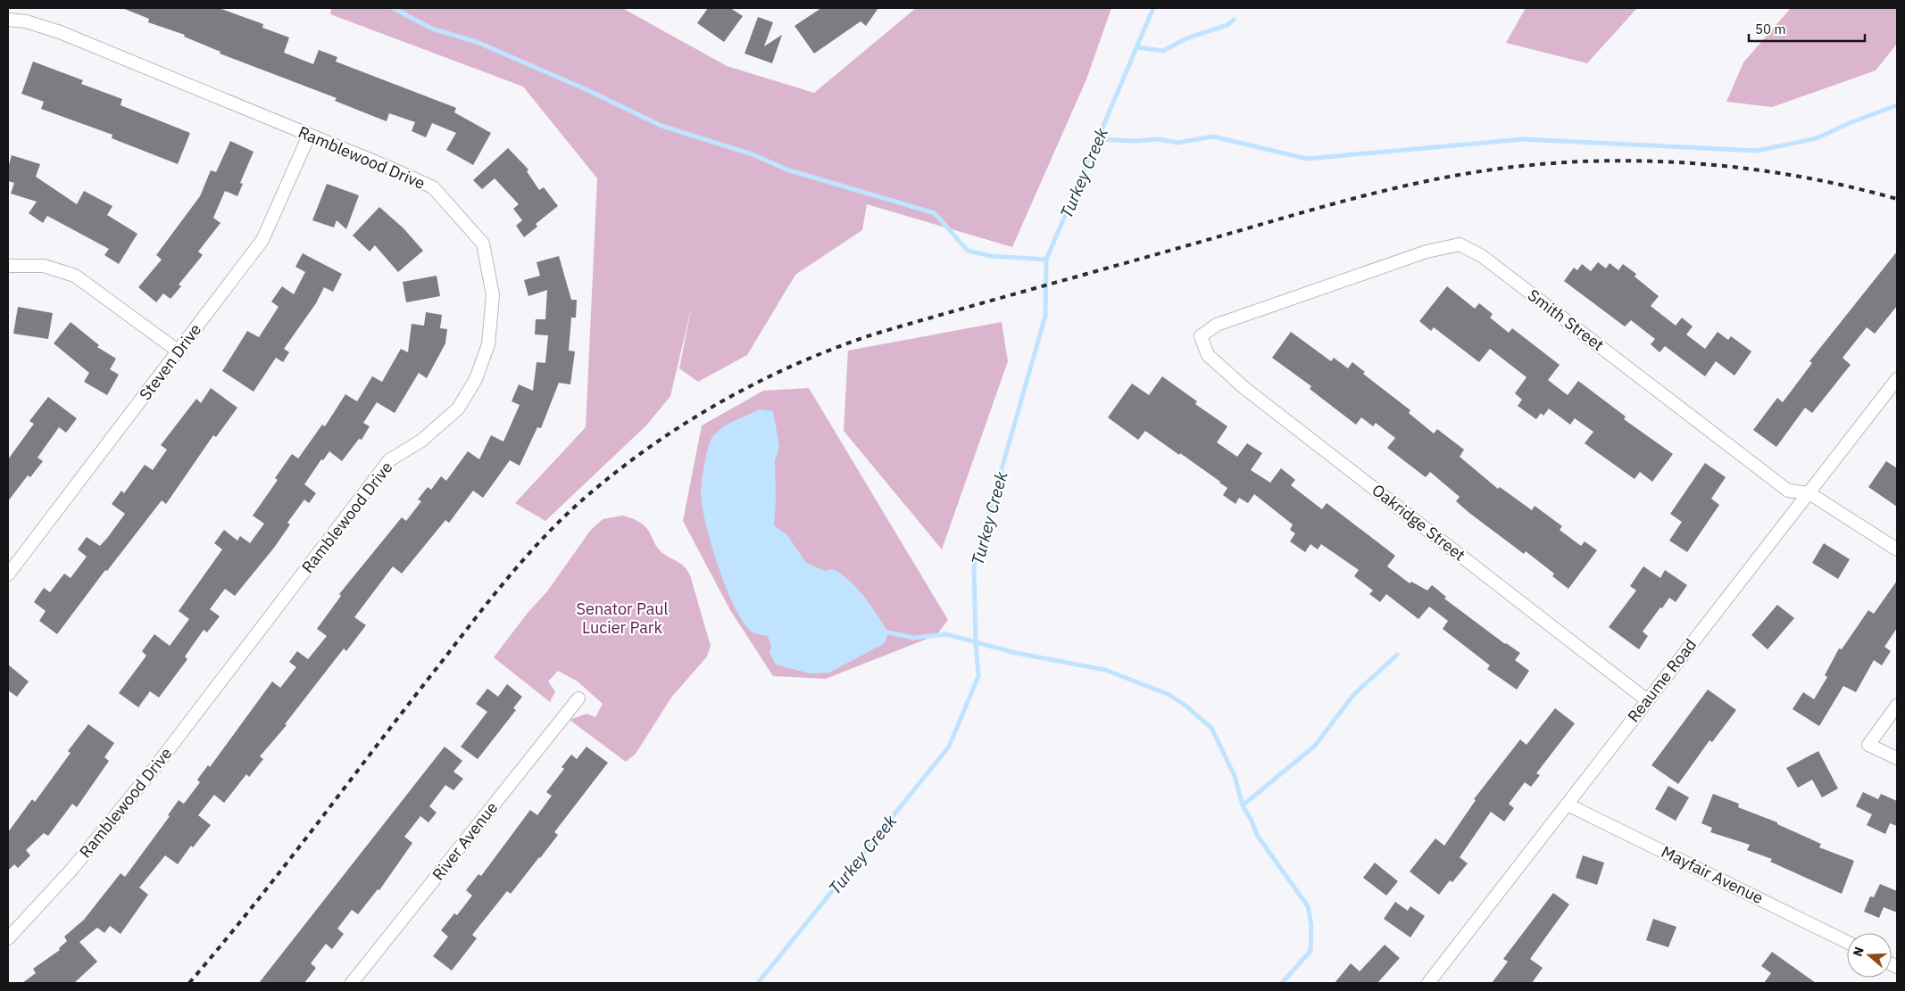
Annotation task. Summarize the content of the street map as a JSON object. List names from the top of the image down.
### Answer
{
  "streets": {
    "street": [
      "Ramblewood Drive",
      "Smith Street",
      "Steven Drive",
      "Oakridge Street",
      "Reaume Road",
      "River Avenue",
      "Mayfair Avenue"
    ]
  },
  "crossings": [
    ["Ramblewood Drive", "Steven Drive"],
    ["Smith Street", "Oakridge Street"],
    ["Smith Street", "Reaume Road"],
    ["Oakridge Street", "Reaume Road"],
    ["Reaume Road", "Mayfair Avenue"]
  ],
  "water": ["Turkey Creek"],
  "parks": ["Senator Paul Lucier Park"],
  "scale_bar": "50 m",
  "north": "left"
}
